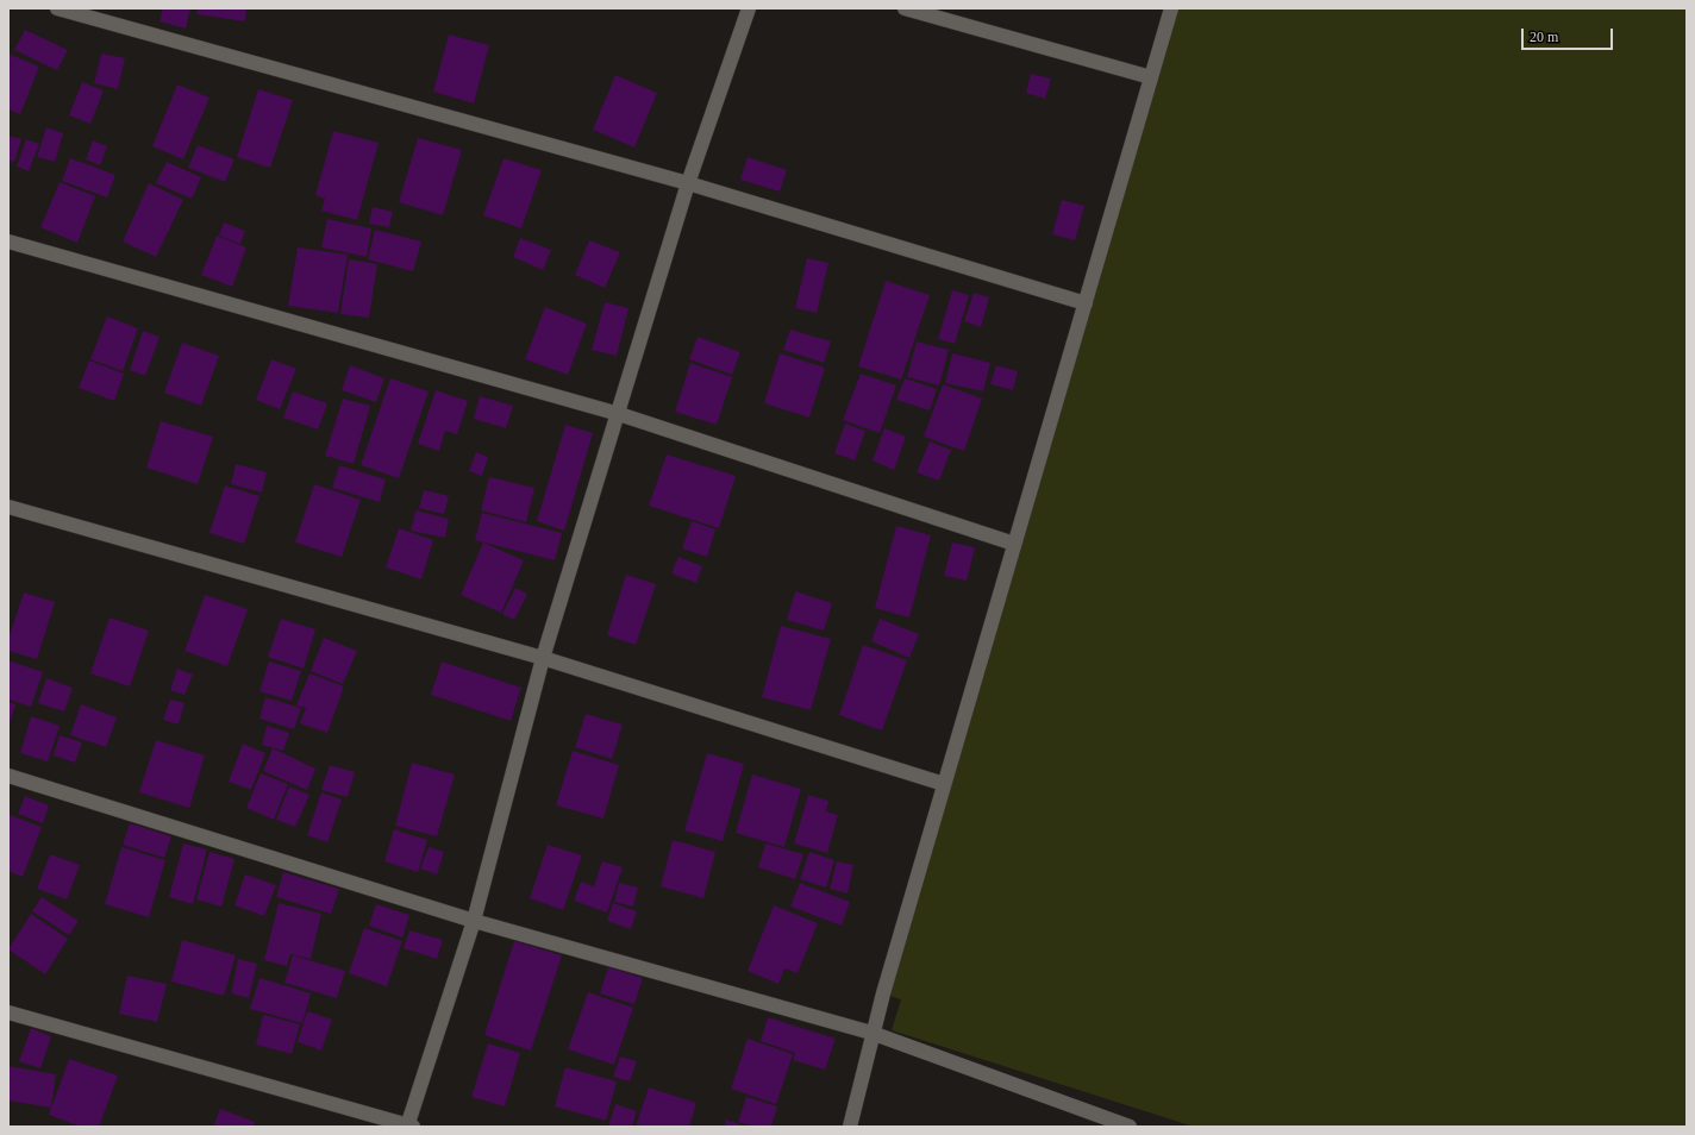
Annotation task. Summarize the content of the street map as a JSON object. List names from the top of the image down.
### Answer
{
  "scale_bar": "20 m"
}
